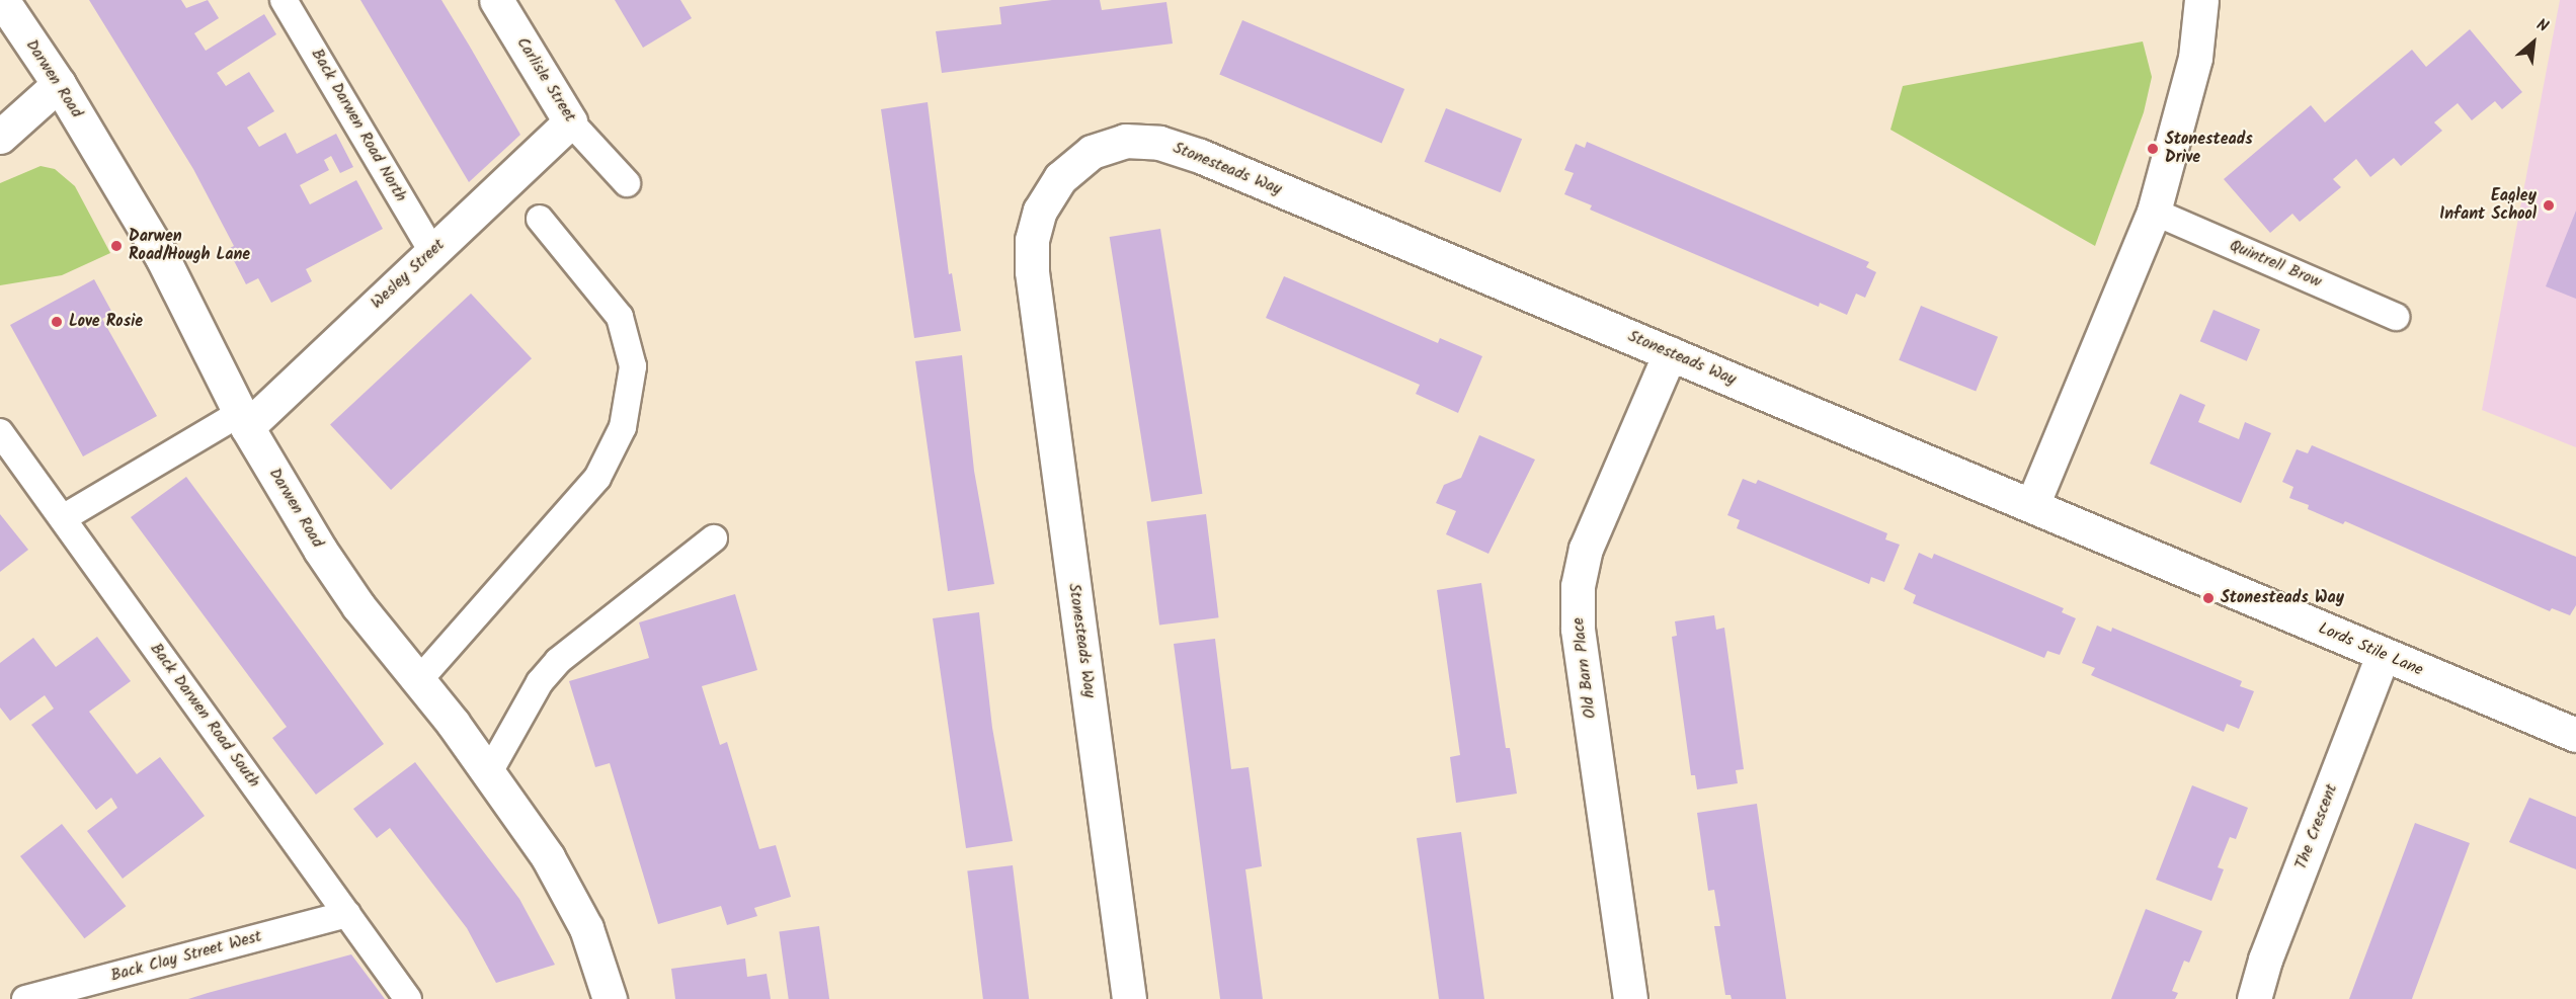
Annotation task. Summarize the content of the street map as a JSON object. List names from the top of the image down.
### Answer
{
  "streets": {
    "street": [
      "Darwen Road",
      "Carlisle Street",
      "Stonesteads Way",
      "Wesley Street",
      "Lords Stile Lane",
      "Old Barn Place",
      "The Crescent"
    ],
    "lane": [
      "Back Darwen Road North",
      "Quintrell Brow",
      "Back Darwen Road South",
      "Back Clay Street West"
    ]
  },
  "crossings": [
    ["Darwen Road", "Wesley Street"],
    ["Carlisle Street", "Wesley Street"],
    ["Back Darwen Road North", "Wesley Street"],
    ["Stonesteads Way", "Lords Stile Lane"],
    ["Stonesteads Way", "Old Barn Place"],
    ["Lords Stile Lane", "The Crescent"],
    ["Back Darwen Road South", "Back Clay Street West"]
  ],
  "places": [
    "Stonesteads Drive",
    "Eagley Infant School",
    "Darwen Road/Hough Lane",
    "Love Rosie",
    "Stonesteads Way"
  ],
  "north": "top right"
}
